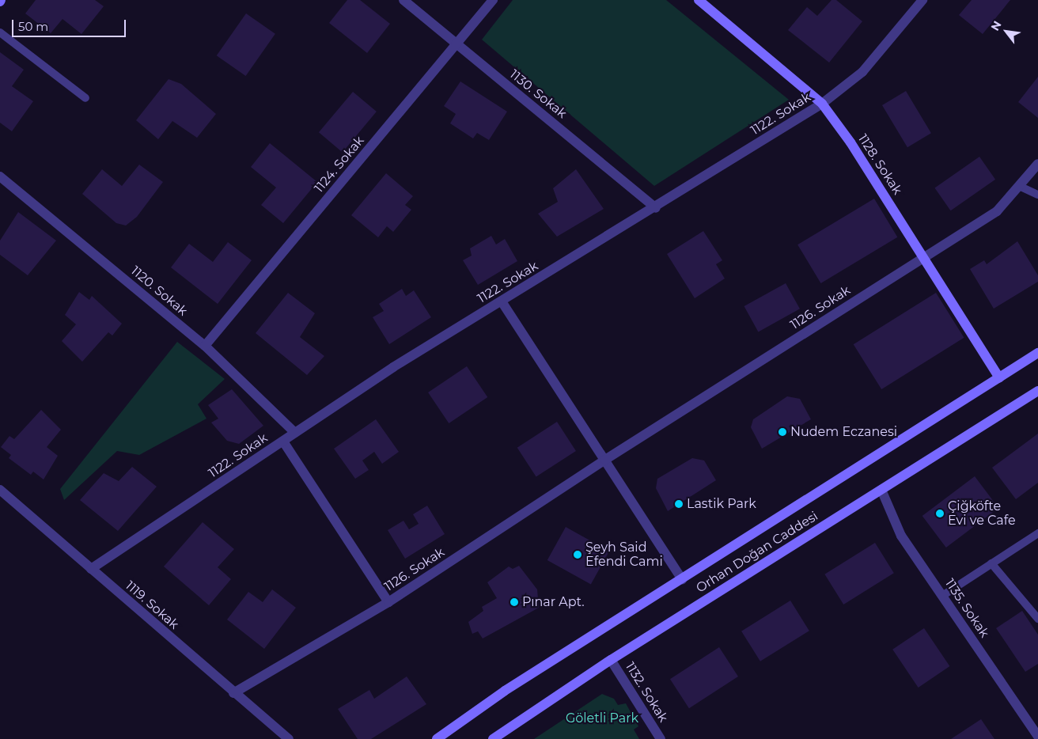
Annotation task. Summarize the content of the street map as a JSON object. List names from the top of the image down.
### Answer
{
  "streets": {
    "main road": ["1128. Sokak", "Orhan Doğan Caddesi"],
    "street": [
      "1130. Sokak",
      "1122. Sokak",
      "1124. Sokak",
      "1120. Sokak",
      "1126. Sokak",
      "1119. Sokak",
      "1135. Sokak",
      "1132. Sokak"
    ]
  },
  "crossings": [
    ["1130. Sokak", "1122. Sokak"],
    ["1130. Sokak", "1124. Sokak"],
    ["1122. Sokak", "1128. Sokak"],
    ["1122. Sokak", "1120. Sokak"],
    ["1122. Sokak", "1119. Sokak"],
    ["1124. Sokak", "1120. Sokak"],
    ["1128. Sokak", "1126. Sokak"],
    ["1126. Sokak", "1119. Sokak"],
    ["Orhan Doğan Caddesi", "1135. Sokak"],
    ["Orhan Doğan Caddesi", "1132. Sokak"]
  ],
  "parks": ["Göletli Park"],
  "places": [
    "Nudem Eczanesi",
    "Lastik Park",
    "Çiğköfte Evi ve Cafe",
    "Şeyh Said Efendi Cami",
    "Pınar Apt."
  ],
  "scale_bar": "50 m",
  "north": "top left"
}
